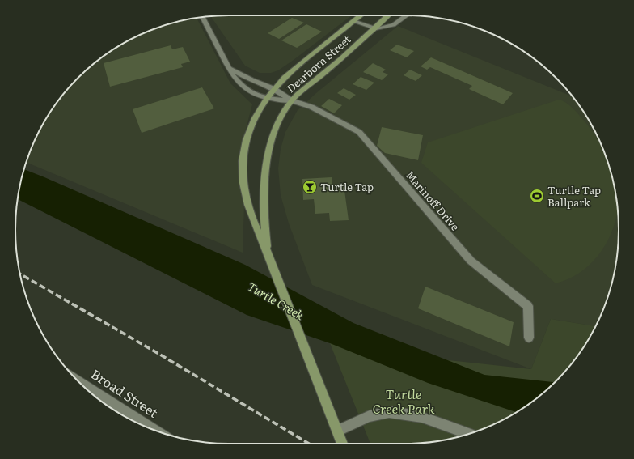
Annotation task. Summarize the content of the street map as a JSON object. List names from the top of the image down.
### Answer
{
  "streets": {
    "main road": ["Dearborn Street"],
    "street": ["Marinoff Drive", "Broad Street"]
  },
  "crossings": [
    ["Dearborn Street", "Marinoff Drive"]
  ],
  "water": ["Turtle Creek"],
  "parks": ["Turtle Creek Park"],
  "places": {
    "bar": ["Turtle Tap"],
    "sports": ["Turtle Tap Ballpark"]
  }
}
